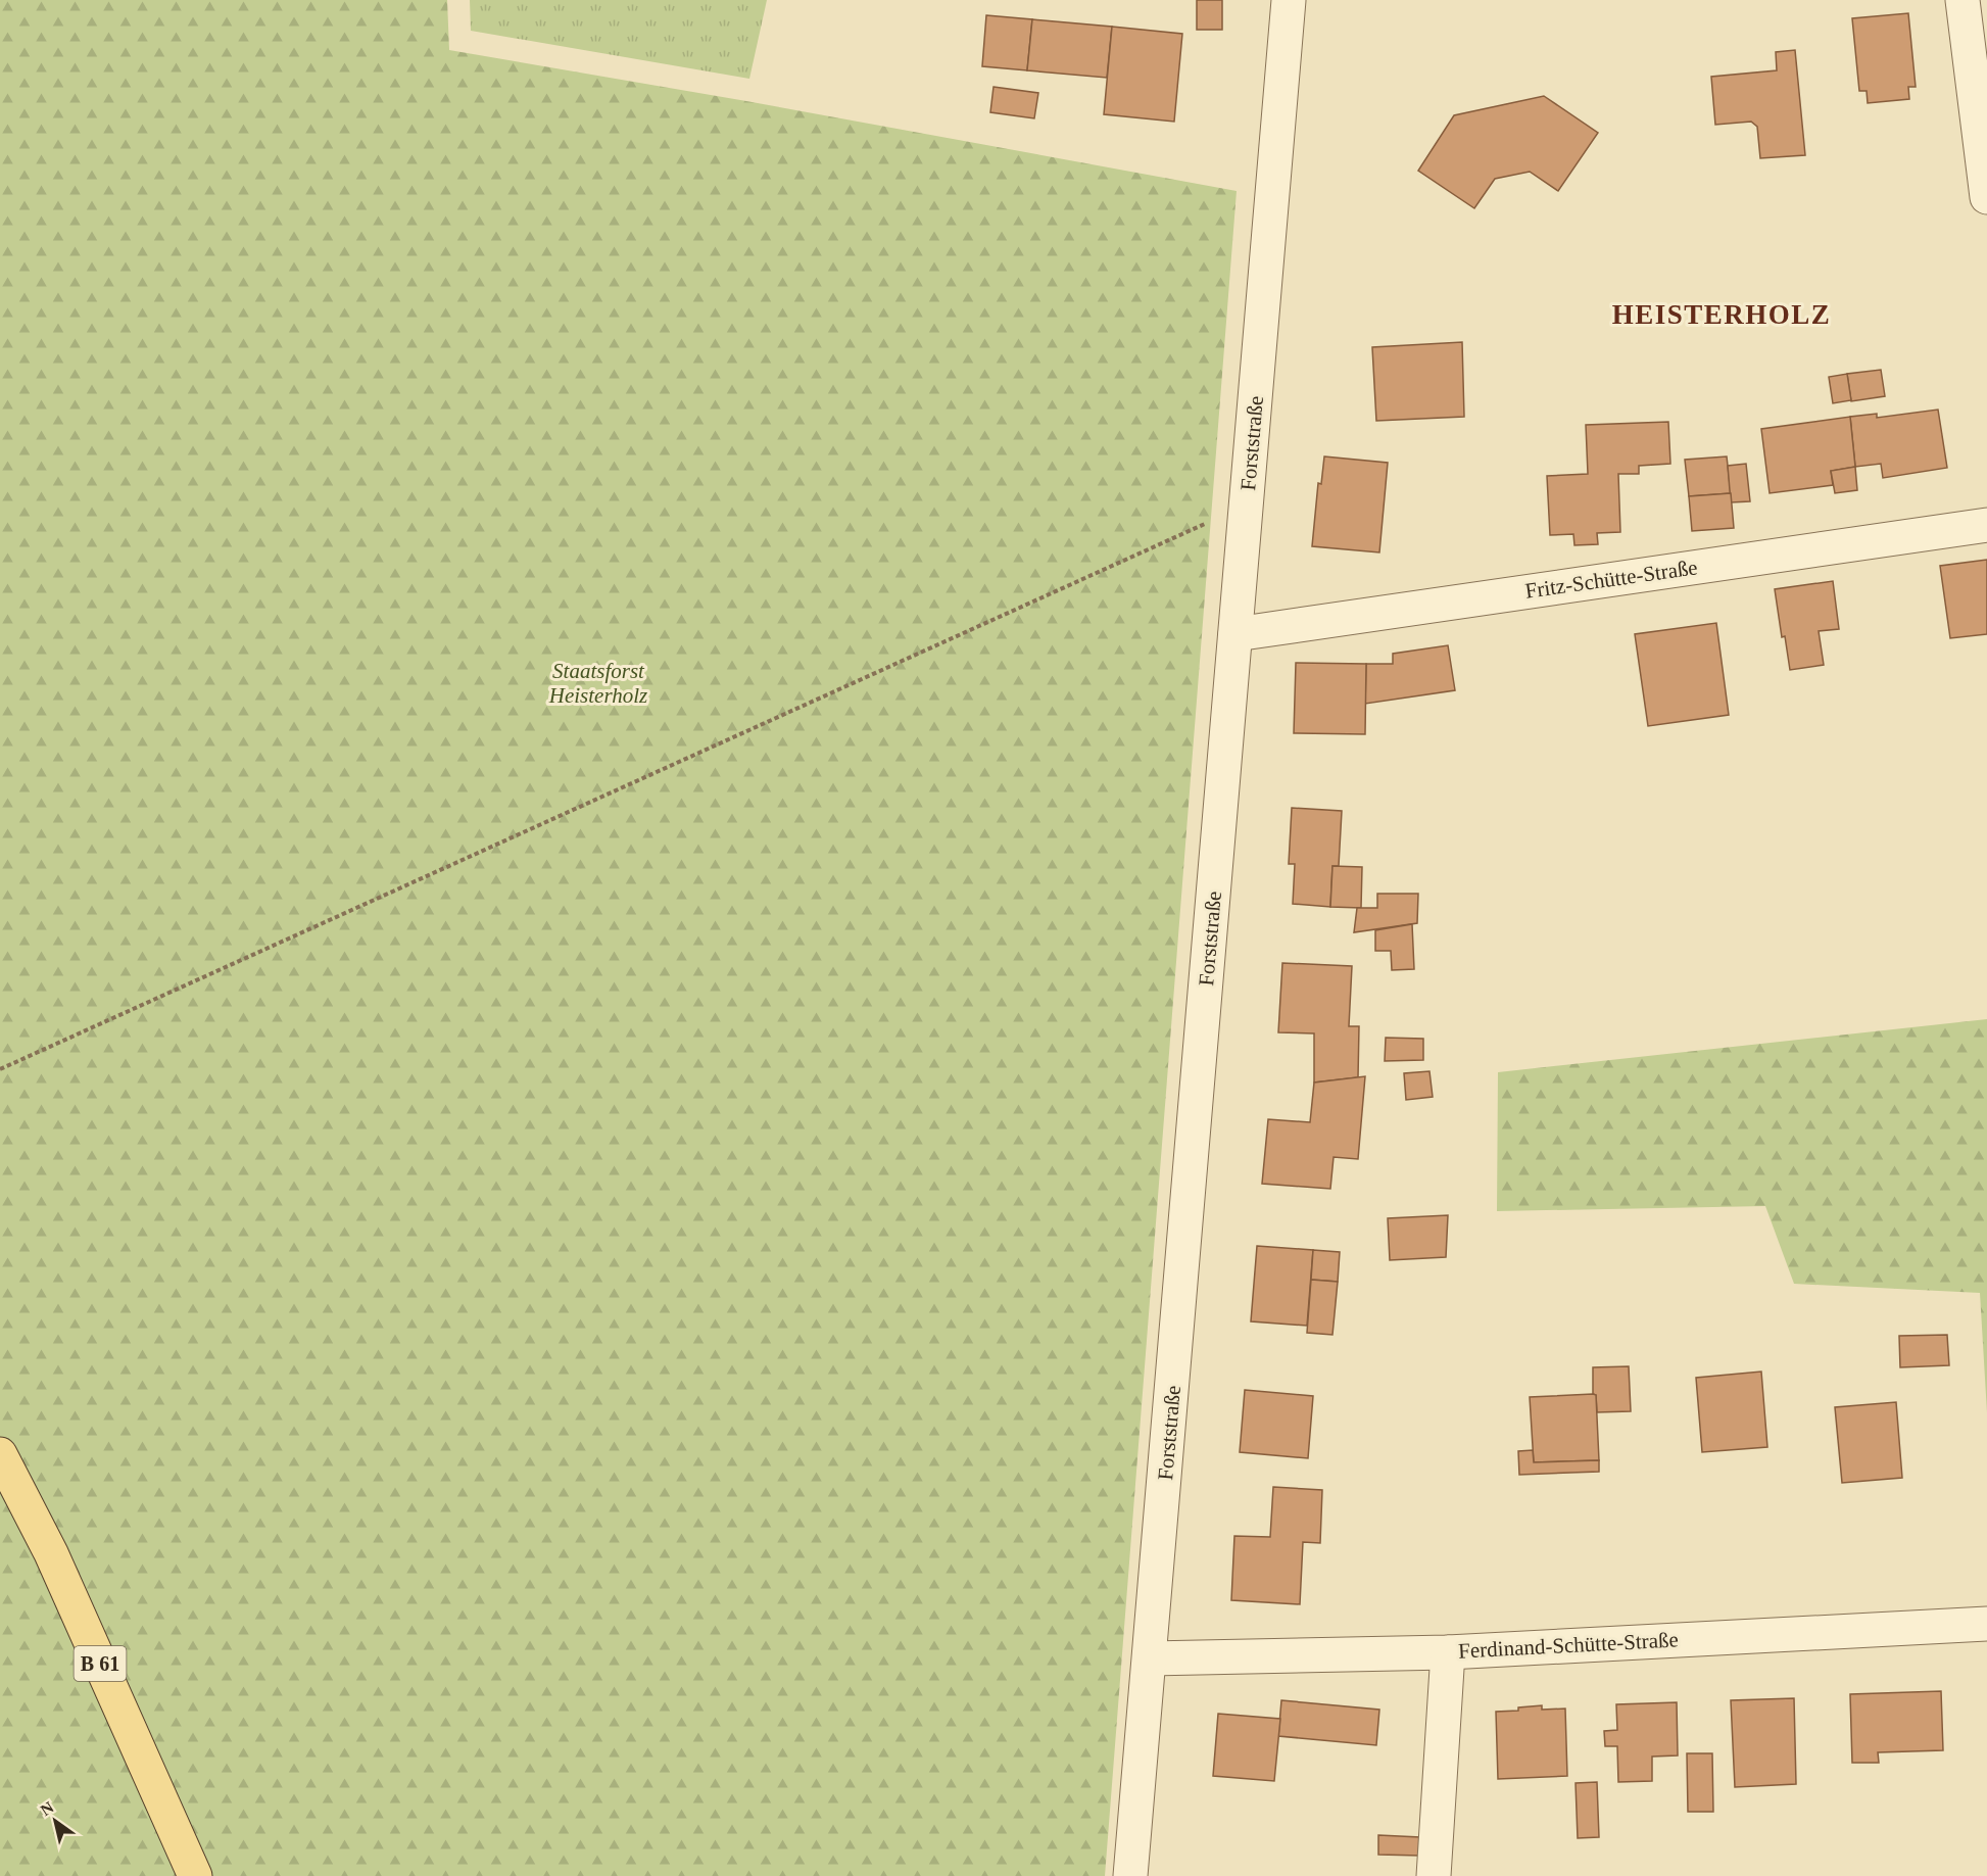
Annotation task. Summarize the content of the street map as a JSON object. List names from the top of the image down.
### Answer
{
  "streets": {
    "main road": ["B 61"],
    "street": ["Forststraße", "Fritz-Schütte-Straße", "Ferdinand-Schütte-Straße"]
  },
  "crossings": [
    ["Forststraße", "Fritz-Schütte-Straße"],
    ["Forststraße", "Ferdinand-Schütte-Straße"]
  ],
  "districts": ["HEISTERHOLZ"],
  "parks": ["Staatsforst Heisterholz"],
  "north": "top left"
}
